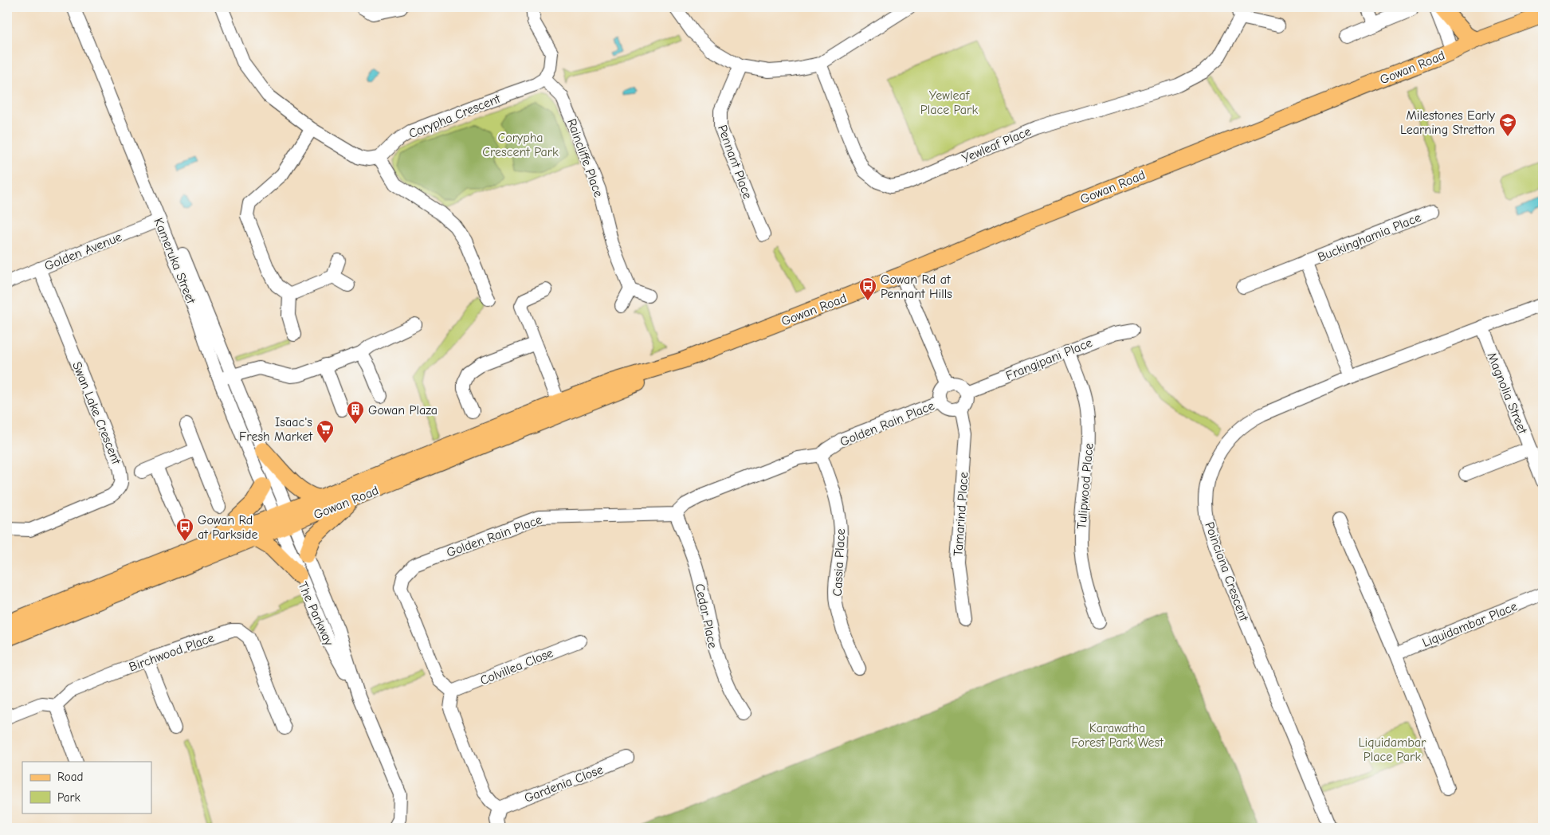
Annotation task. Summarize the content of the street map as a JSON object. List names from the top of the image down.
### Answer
{
  "streets": {
    "main road": ["Gowan Road"],
    "street": [
      "Corypha Crescent",
      "Yewleaf Place",
      "Raincliffe Place",
      "Pennant Place",
      "Buckinghamia Place",
      "Golden Avenue",
      "Kameruka Street",
      "Frangipani Place",
      "Magnolia Street",
      "Swan Lake Crescent",
      "Golden Rain Place",
      "Tulipwood Place",
      "Tamarind Place",
      "Cassia Place",
      "Poinciana Crescent",
      "The Parkway",
      "Cedar Place",
      "Liquidambar Place",
      "Birchwood Place",
      "Colvillea Close",
      "Gardenia Close"
    ]
  },
  "crossings": [
    ["Gowan Road", "Kameruka Street"],
    ["Gowan Road", "The Parkway"],
    ["Corypha Crescent", "Raincliffe Place"],
    ["Buckinghamia Place", "Poinciana Crescent"],
    ["Golden Avenue", "Kameruka Street"],
    ["Golden Avenue", "Swan Lake Crescent"],
    ["Kameruka Street", "The Parkway"],
    ["Frangipani Place", "Golden Rain Place"],
    ["Frangipani Place", "Tulipwood Place"],
    ["Frangipani Place", "Tamarind Place"],
    ["Magnolia Street", "Poinciana Crescent"],
    ["Golden Rain Place", "Tamarind Place"],
    ["Golden Rain Place", "Cassia Place"],
    ["Golden Rain Place", "Cedar Place"],
    ["Golden Rain Place", "Colvillea Close"]
  ],
  "parks": [
    "Yewleaf Place Park",
    "Corypha Crescent Park",
    "Karawatha Forest Park West",
    "Liquidambar Place Park"
  ],
  "places": {
    "school or university": ["Milestones Early Learning Stretton"],
    "bus stop": ["Gowan Rd at Pennant Hills", "Gowan Rd at Parkside"],
    "building": ["Gowan Plaza"],
    "supermarket": ["Isaac's Fresh Market"]
  },
  "legend": ["Road", "Park"]
}
